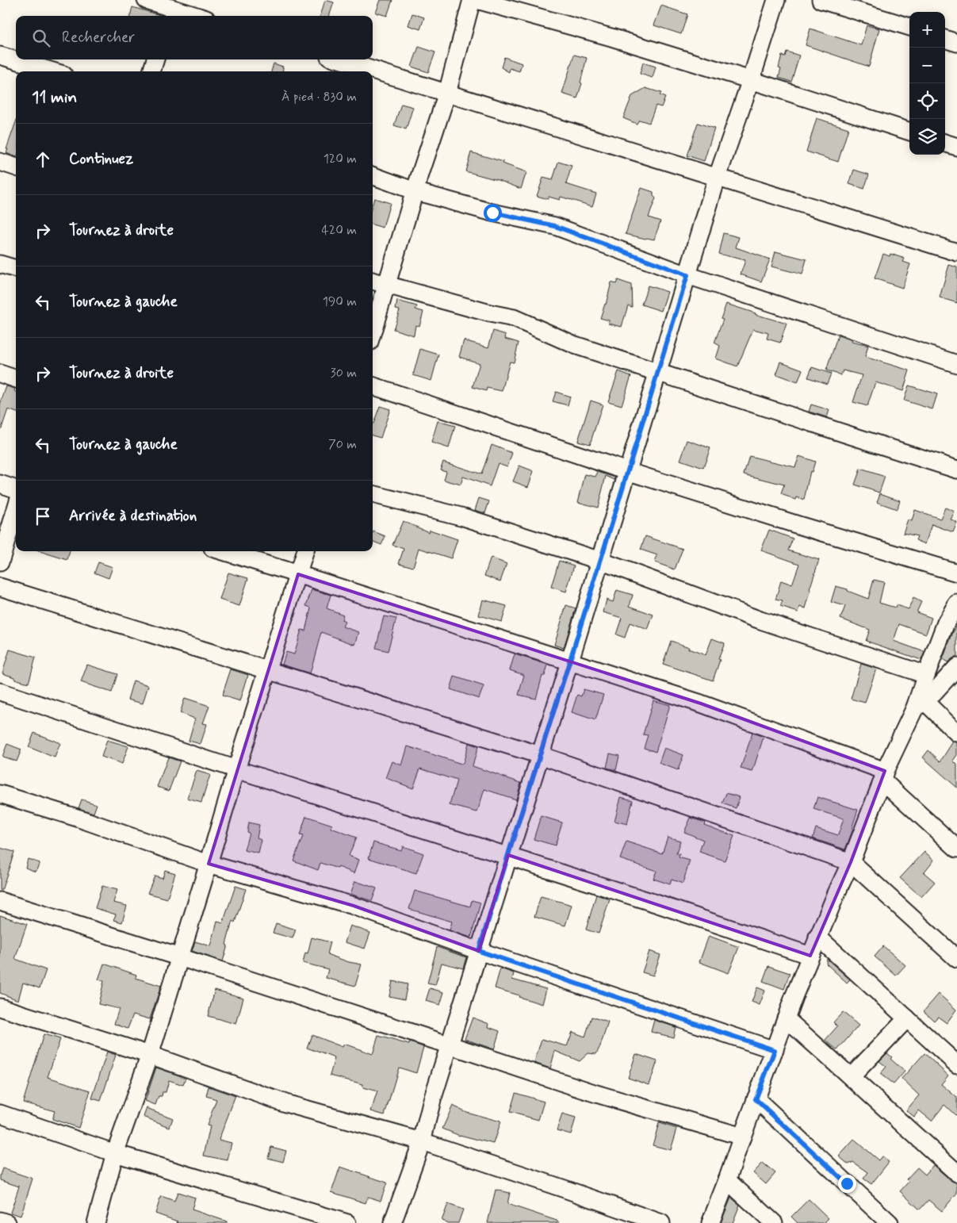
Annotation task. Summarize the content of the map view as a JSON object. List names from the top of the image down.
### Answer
{
  "page": {
    "map_buttons": ["+", "−"],
    "search": "Rechercher",
    "heading": ["11 min", "À pied · 830 m"],
    "list": [
      ["Continuez", "120 m"],
      ["Tournez à droite", "420 m"],
      ["Tournez à gauche", "190 m"],
      ["Tournez à droite", "30 m"],
      ["Tournez à gauche", "70 m"],
      "Arrivée à destination"
    ]
  }
}
